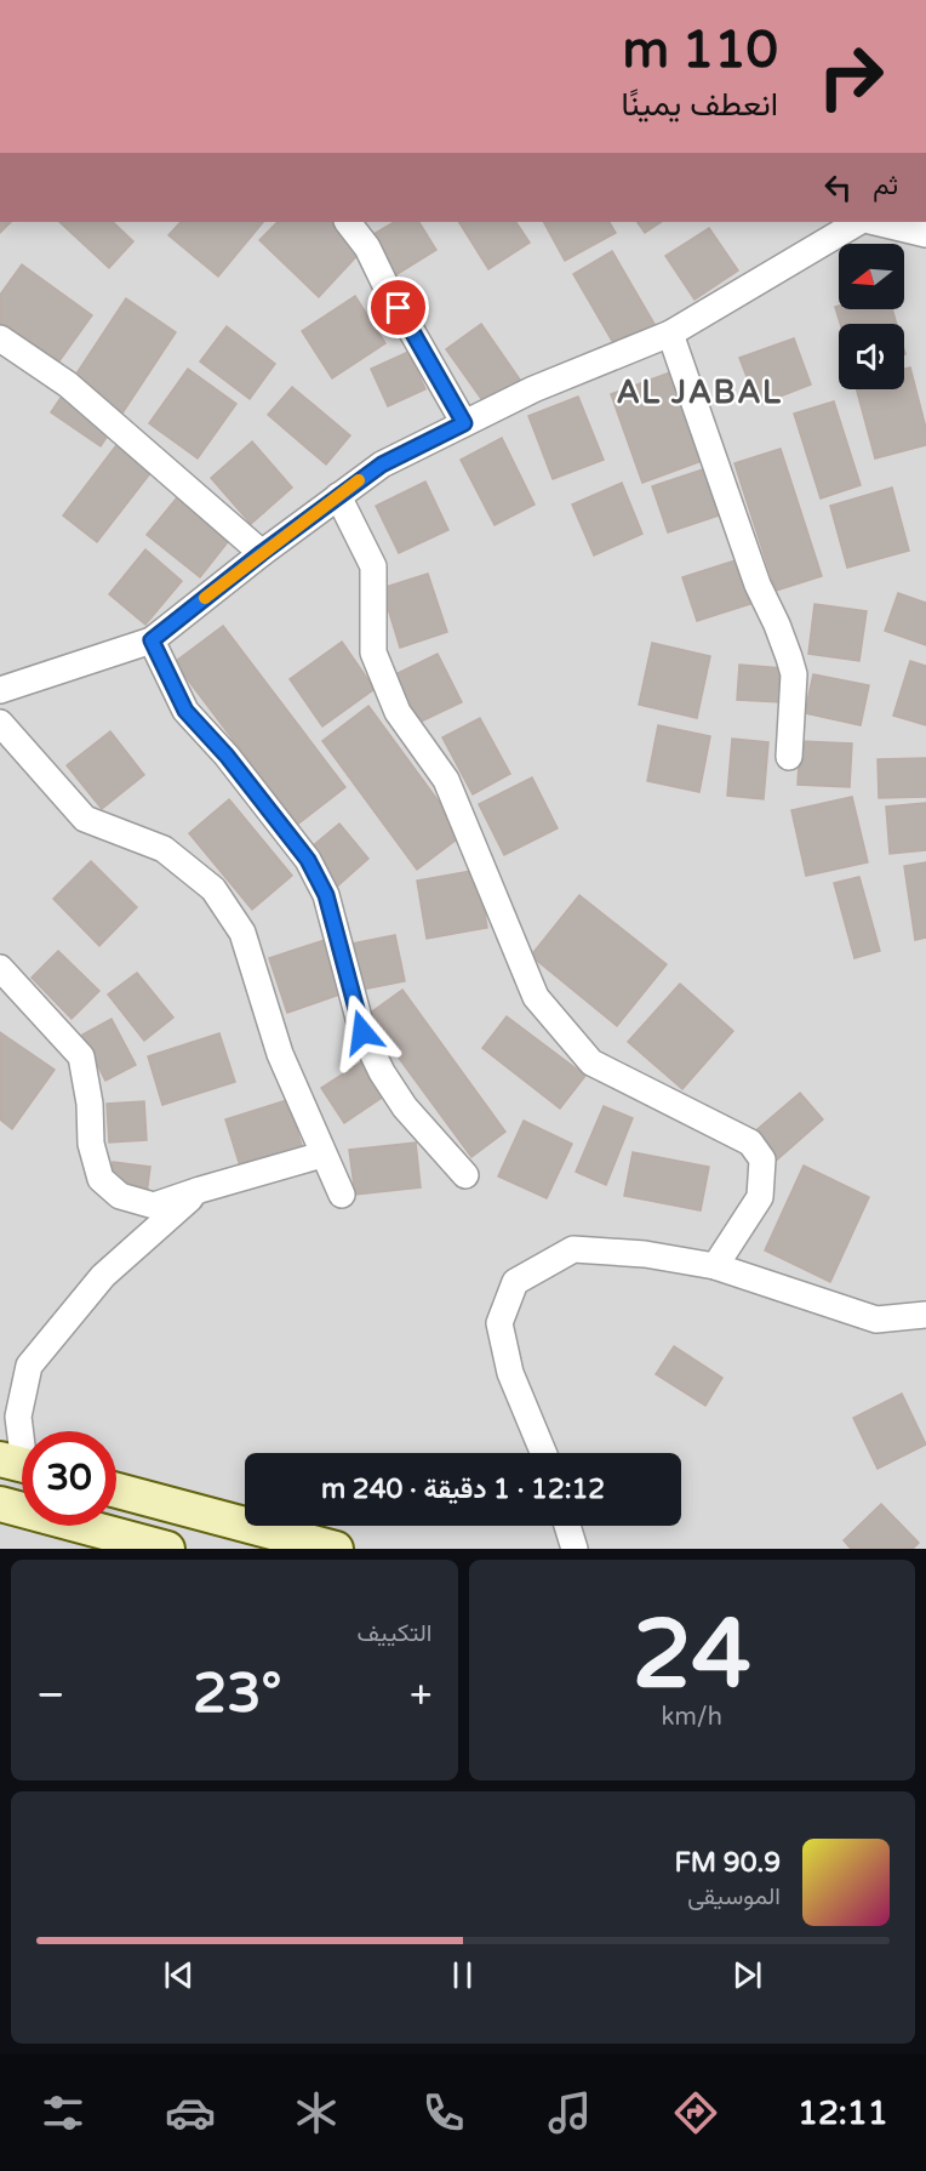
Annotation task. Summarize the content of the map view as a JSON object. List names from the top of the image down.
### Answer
{
  "districts": ["AL JABAL"],
  "north": "left",
  "page": {
    "turn": ["110 m", "انعطف يمينًا"],
    "then": "ثم",
    "limit": "30",
    "trip": "12:12 · 1 دقيقة · 240 m",
    "tile": [
      ["24", "km/h"],
      "التكييف"
    ],
    "heat": ["−", "23°", "+"],
    "song": ["90.9 FM", "الموسيقى"],
    "tabs": "12:11"
  }
}
